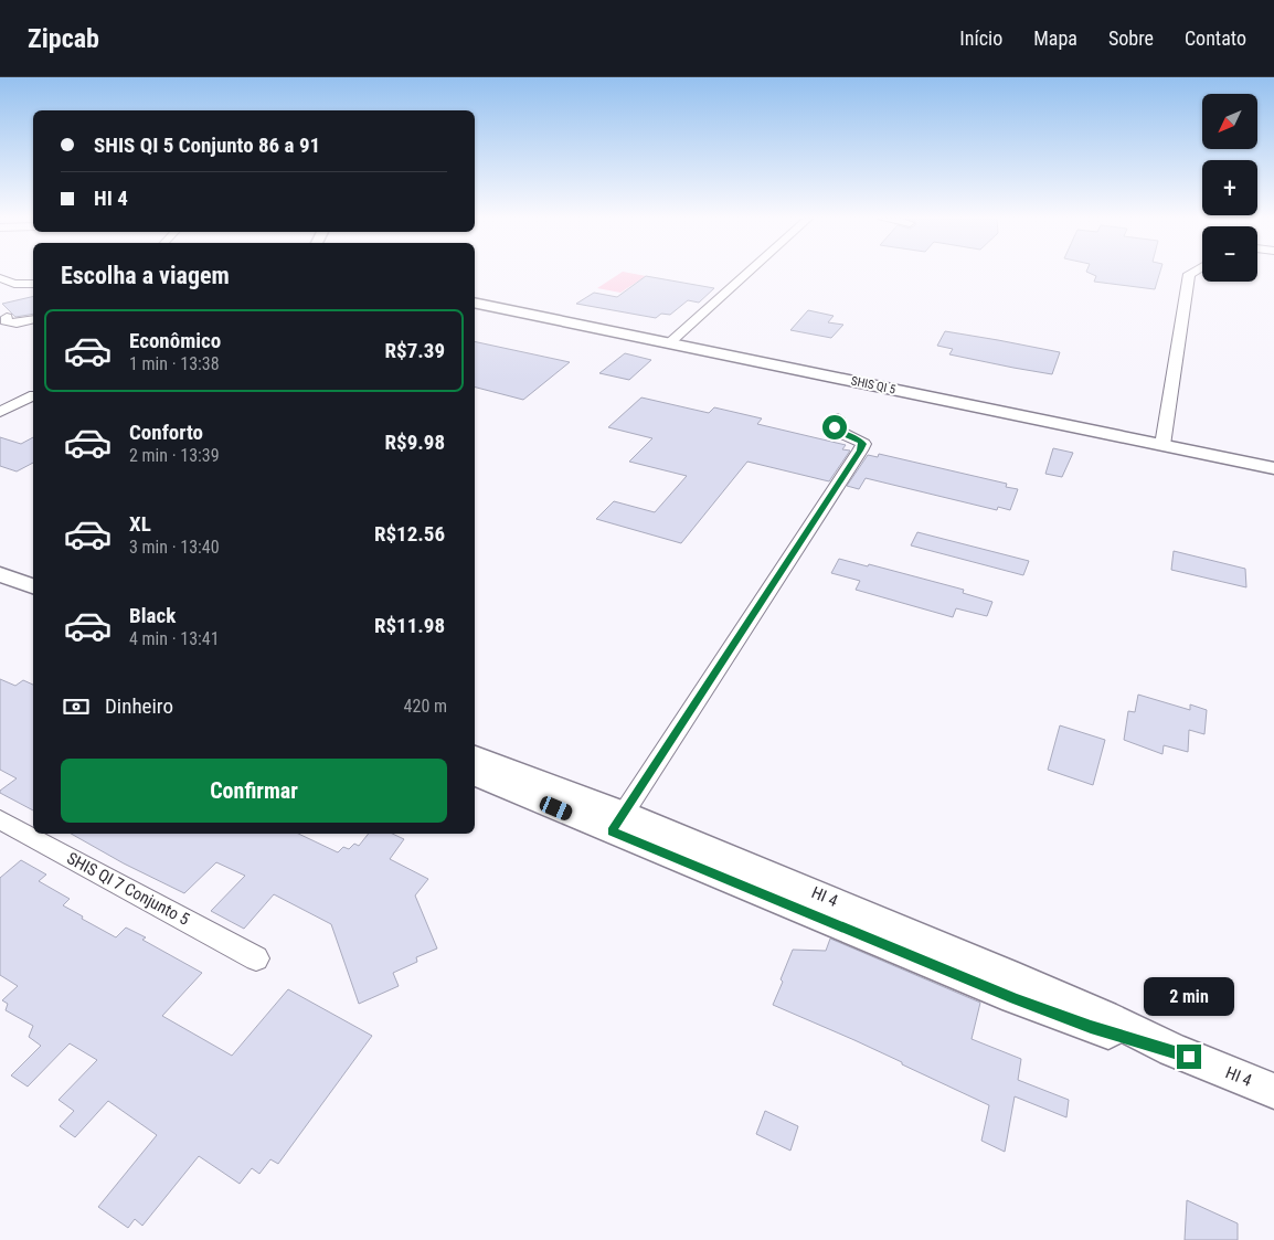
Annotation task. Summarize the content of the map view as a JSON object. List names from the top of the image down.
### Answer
{
  "streets": {
    "street": ["SHIS QI 5", "SHIS QI 7 Conjunto 5", "HI 4"]
  },
  "north": "bottom left",
  "page": {
    "header": "Zipcab",
    "nav": [
      "Início",
      "Mapa",
      "Sobre",
      "Contato"
    ],
    "map_buttons": ["+", "−"],
    "banner": ["SHIS QI 5 Conjunto 86 a 91", "HI 4"],
    "heading": "Escolha a viagem",
    "list": [
      {
        "name": "Econômico",
        "note": "1 min · 13:38",
        "value": "R$7.39"
      },
      {
        "name": "Conforto",
        "note": "2 min · 13:39",
        "value": "R$9.98"
      },
      {
        "name": "XL",
        "note": "3 min · 13:40",
        "value": "R$12.56"
      },
      {
        "name": "Black",
        "note": "4 min · 13:41",
        "value": "R$11.98"
      }
    ],
    "pay": ["Dinheiro", "420 m"],
    "buttons": "Confirmar",
    "bubble": "2 min"
  }
}
